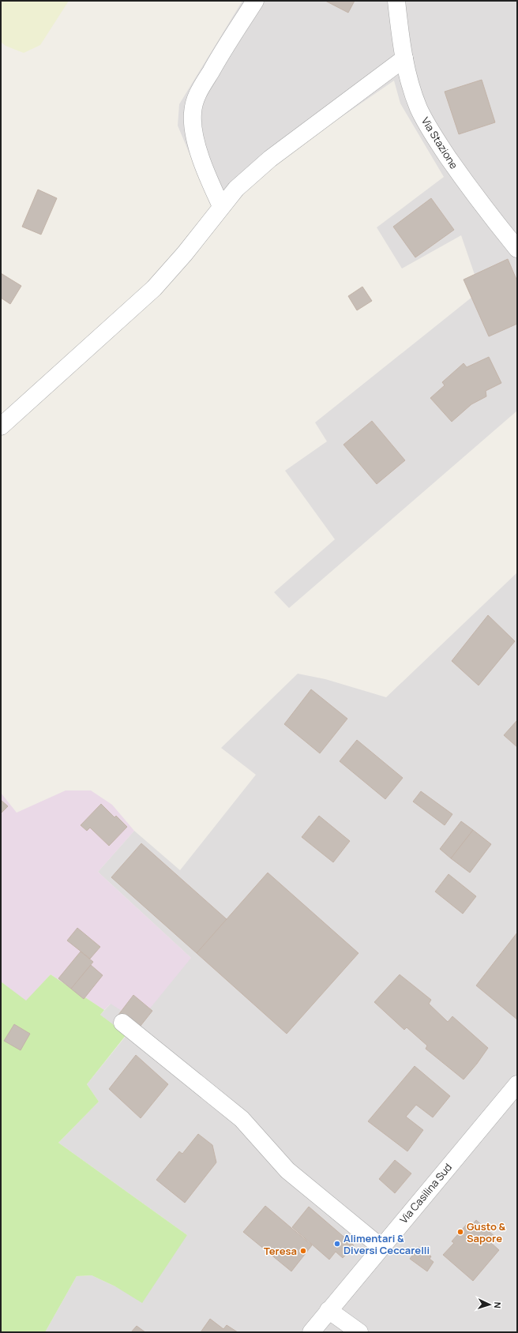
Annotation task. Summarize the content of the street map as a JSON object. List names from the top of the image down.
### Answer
{
  "streets": {
    "street": ["Via Stazione", "Via Casilina Sud"]
  },
  "places": ["Gusto & Sapore", "Alimentari & Diversi Ceccarelli", "Teresa"],
  "north": "right"
}
